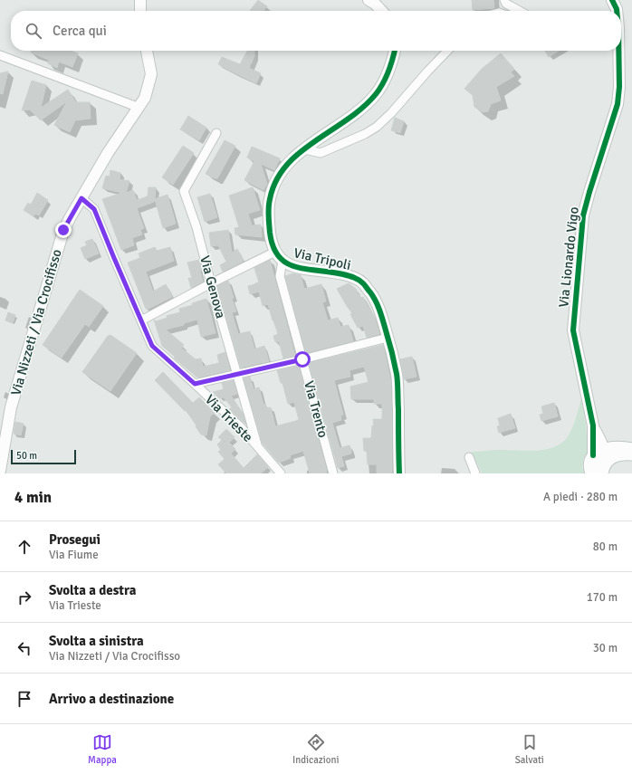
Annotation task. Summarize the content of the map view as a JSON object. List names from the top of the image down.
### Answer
{
  "streets": {
    "street": [
      "Via Lionardo Vigo",
      "Via Tripoli",
      "Via Genova",
      "Via Nizzeti / Via Crocifisso",
      "Via Trento",
      "Via Trieste"
    ]
  },
  "crossings": [
    ["Via Tripoli", "Via Trento"],
    ["Via Genova", "Via Trieste"],
    ["Via Nizzeti / Via Crocifisso", "Via Trieste"]
  ],
  "scale_bar": "50 m",
  "page": {
    "search": "Cerca qui",
    "scale": "50 m",
    "heading": ["4 min", "A piedi · 280 m"],
    "list": [
      ["Prosegui", "Via Fiume", "80 m"],
      ["Svolta a destra", "Via Trieste", "170 m"],
      ["Svolta a sinistra", "Via Nizzeti / Via Crocifisso", "30 m"],
      "Arrivo a destinazione"
    ],
    "nav": ["Mappa", "Indicazioni", "Salvati"]
  }
}
